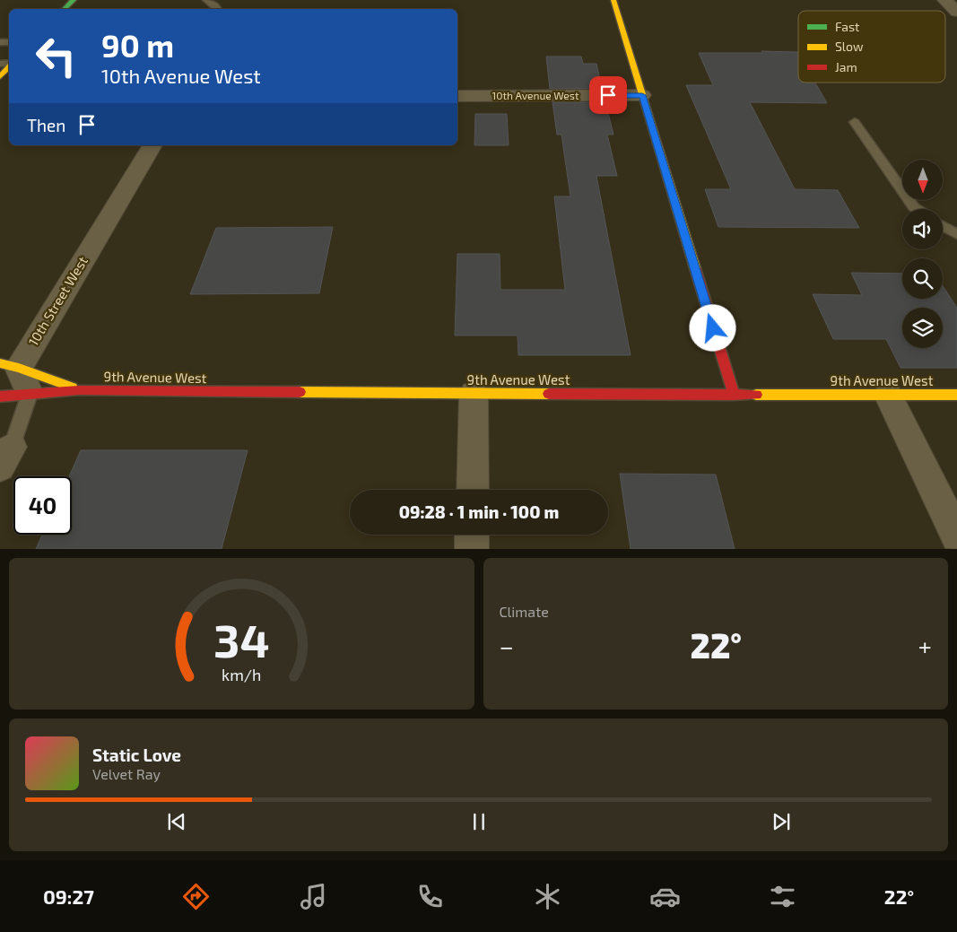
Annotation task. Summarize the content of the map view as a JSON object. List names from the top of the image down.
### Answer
{
  "streets": {
    "street": ["10th Avenue West", "10th Street West", "9th Avenue West"]
  },
  "legend": ["Fast", "Slow", "Jam"],
  "north": "bottom",
  "page": {
    "turn": ["90 m", "10th Avenue West"],
    "then": "Then",
    "limit": "40",
    "trip": "09:28 · 1 min · 100 m",
    "tile": "Climate",
    "heat": ["−", "22°", "+"],
    "song": ["Static Love", "Velvet Ray"],
    "tabs": ["09:27", "22°"],
    "gauge": ["34", "km/h"]
  }
}
